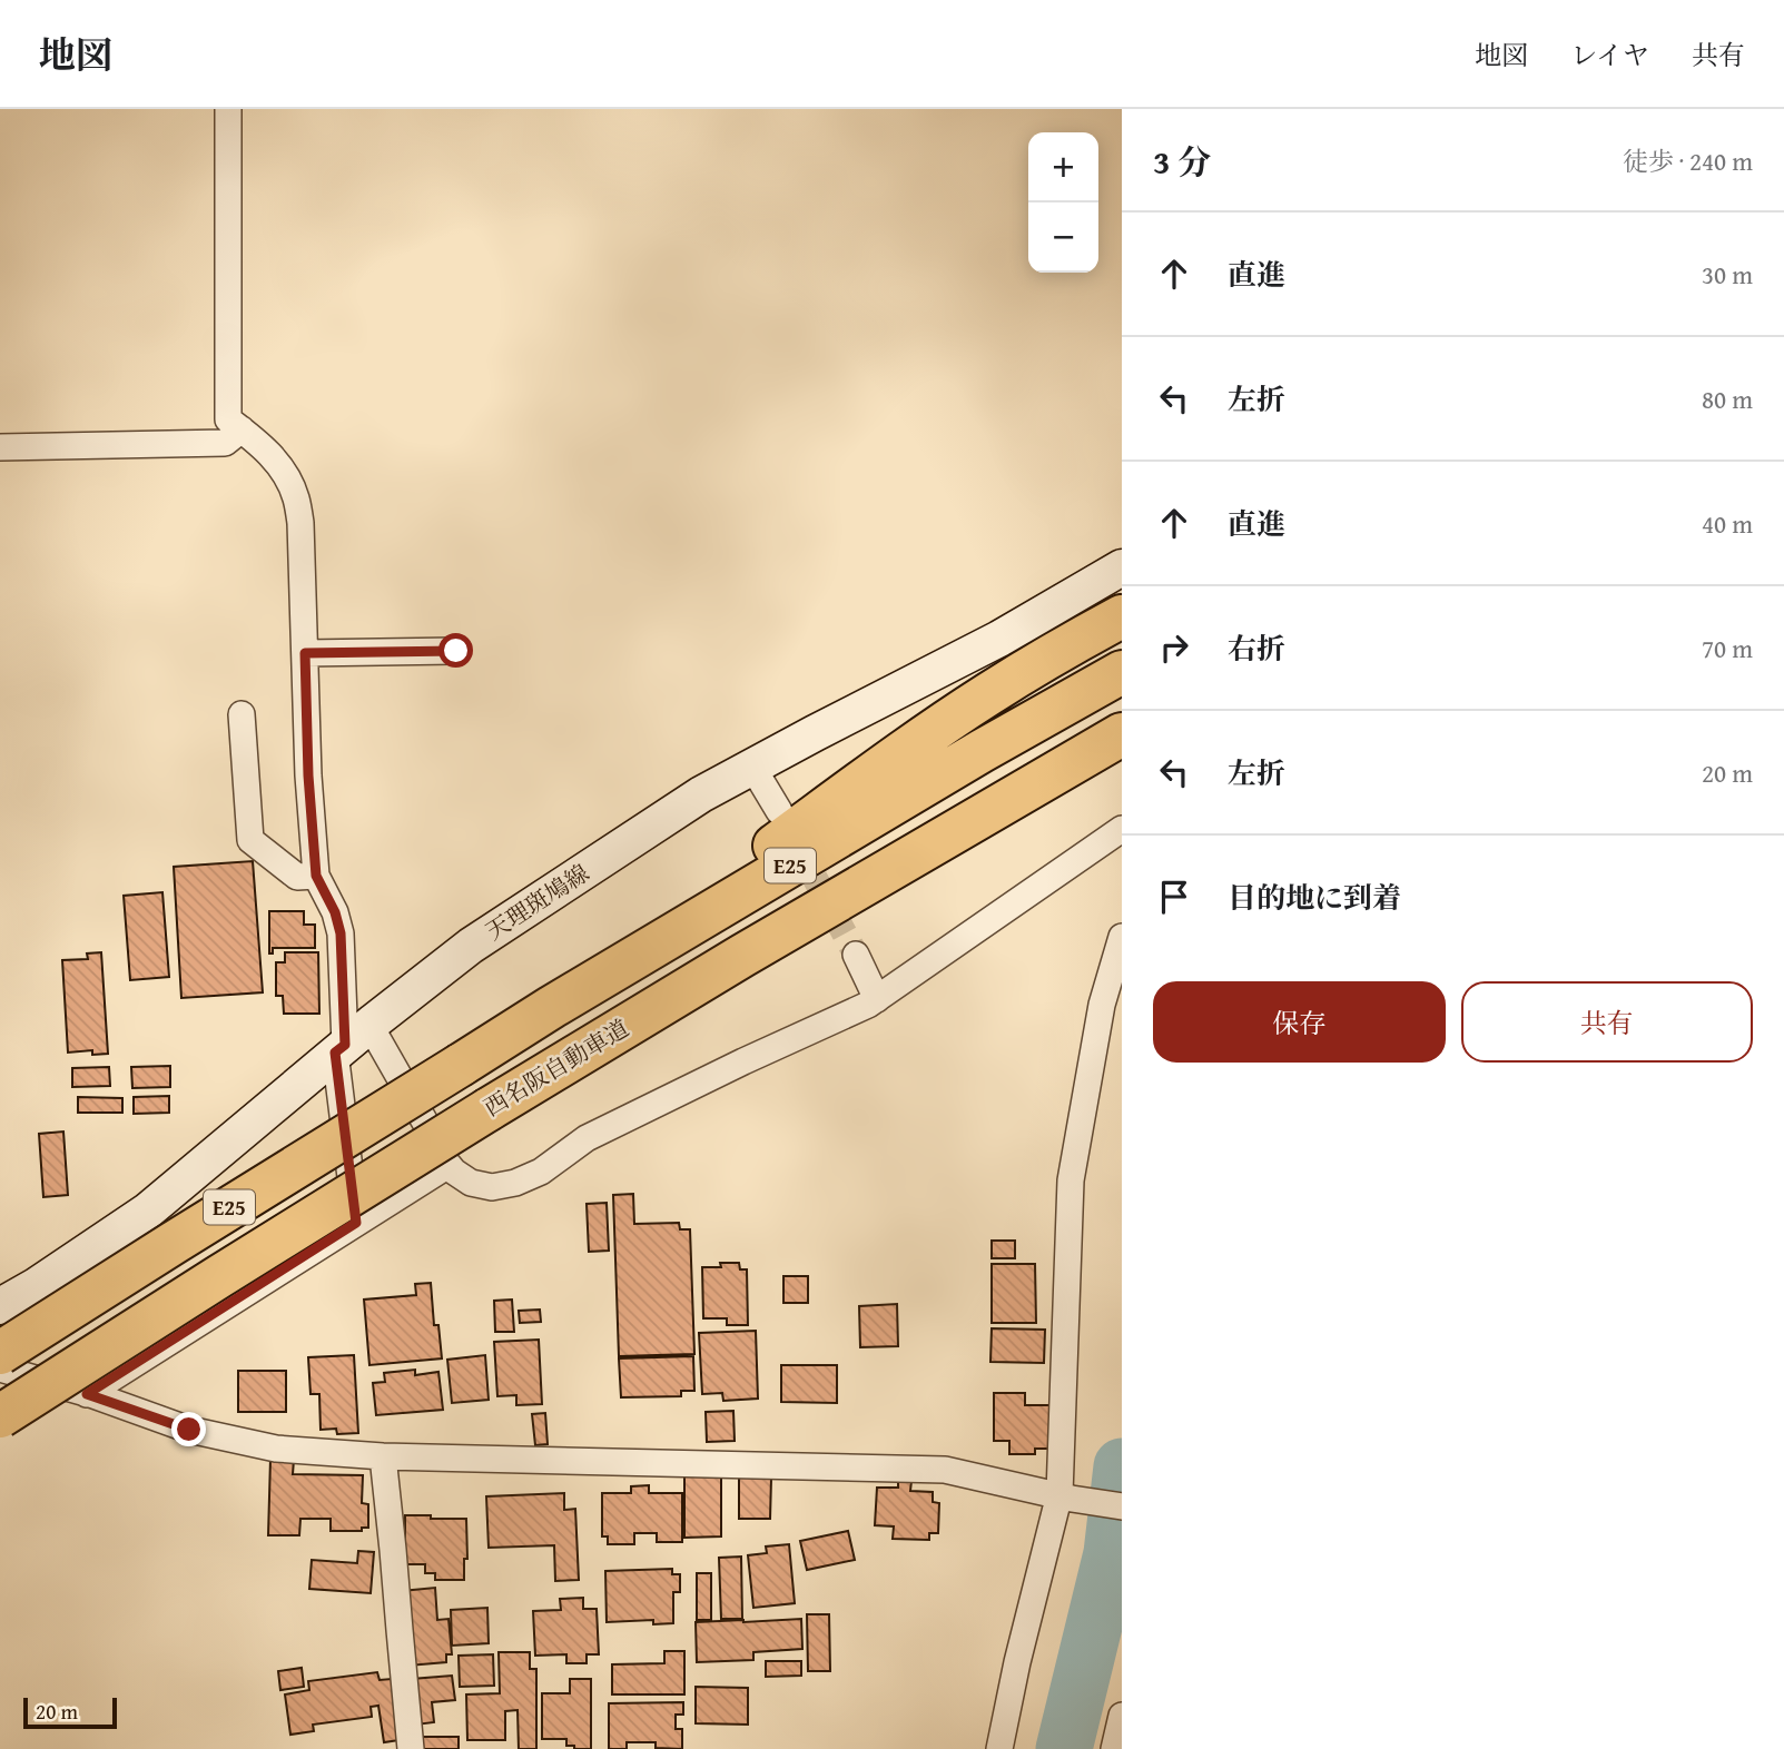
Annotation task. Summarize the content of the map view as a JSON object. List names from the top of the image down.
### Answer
{
  "streets": {
    "highway": ["E25", "西名阪自動車道"],
    "main road": ["天理斑鳩線"]
  },
  "scale_bar": "20 m",
  "page": {
    "header": "地図",
    "nav": ["地図", "レイヤ", "共有"],
    "heading": ["3 分", "徒歩 · 240 m"],
    "map_buttons": ["+", "−"],
    "list": [
      ["直進", "30 m"],
      ["左折", "80 m"],
      ["直進", "40 m"],
      ["右折", "70 m"],
      ["左折", "20 m"],
      "目的地に到着"
    ],
    "buttons": ["保存", "共有"],
    "scale": "20 m"
  }
}
